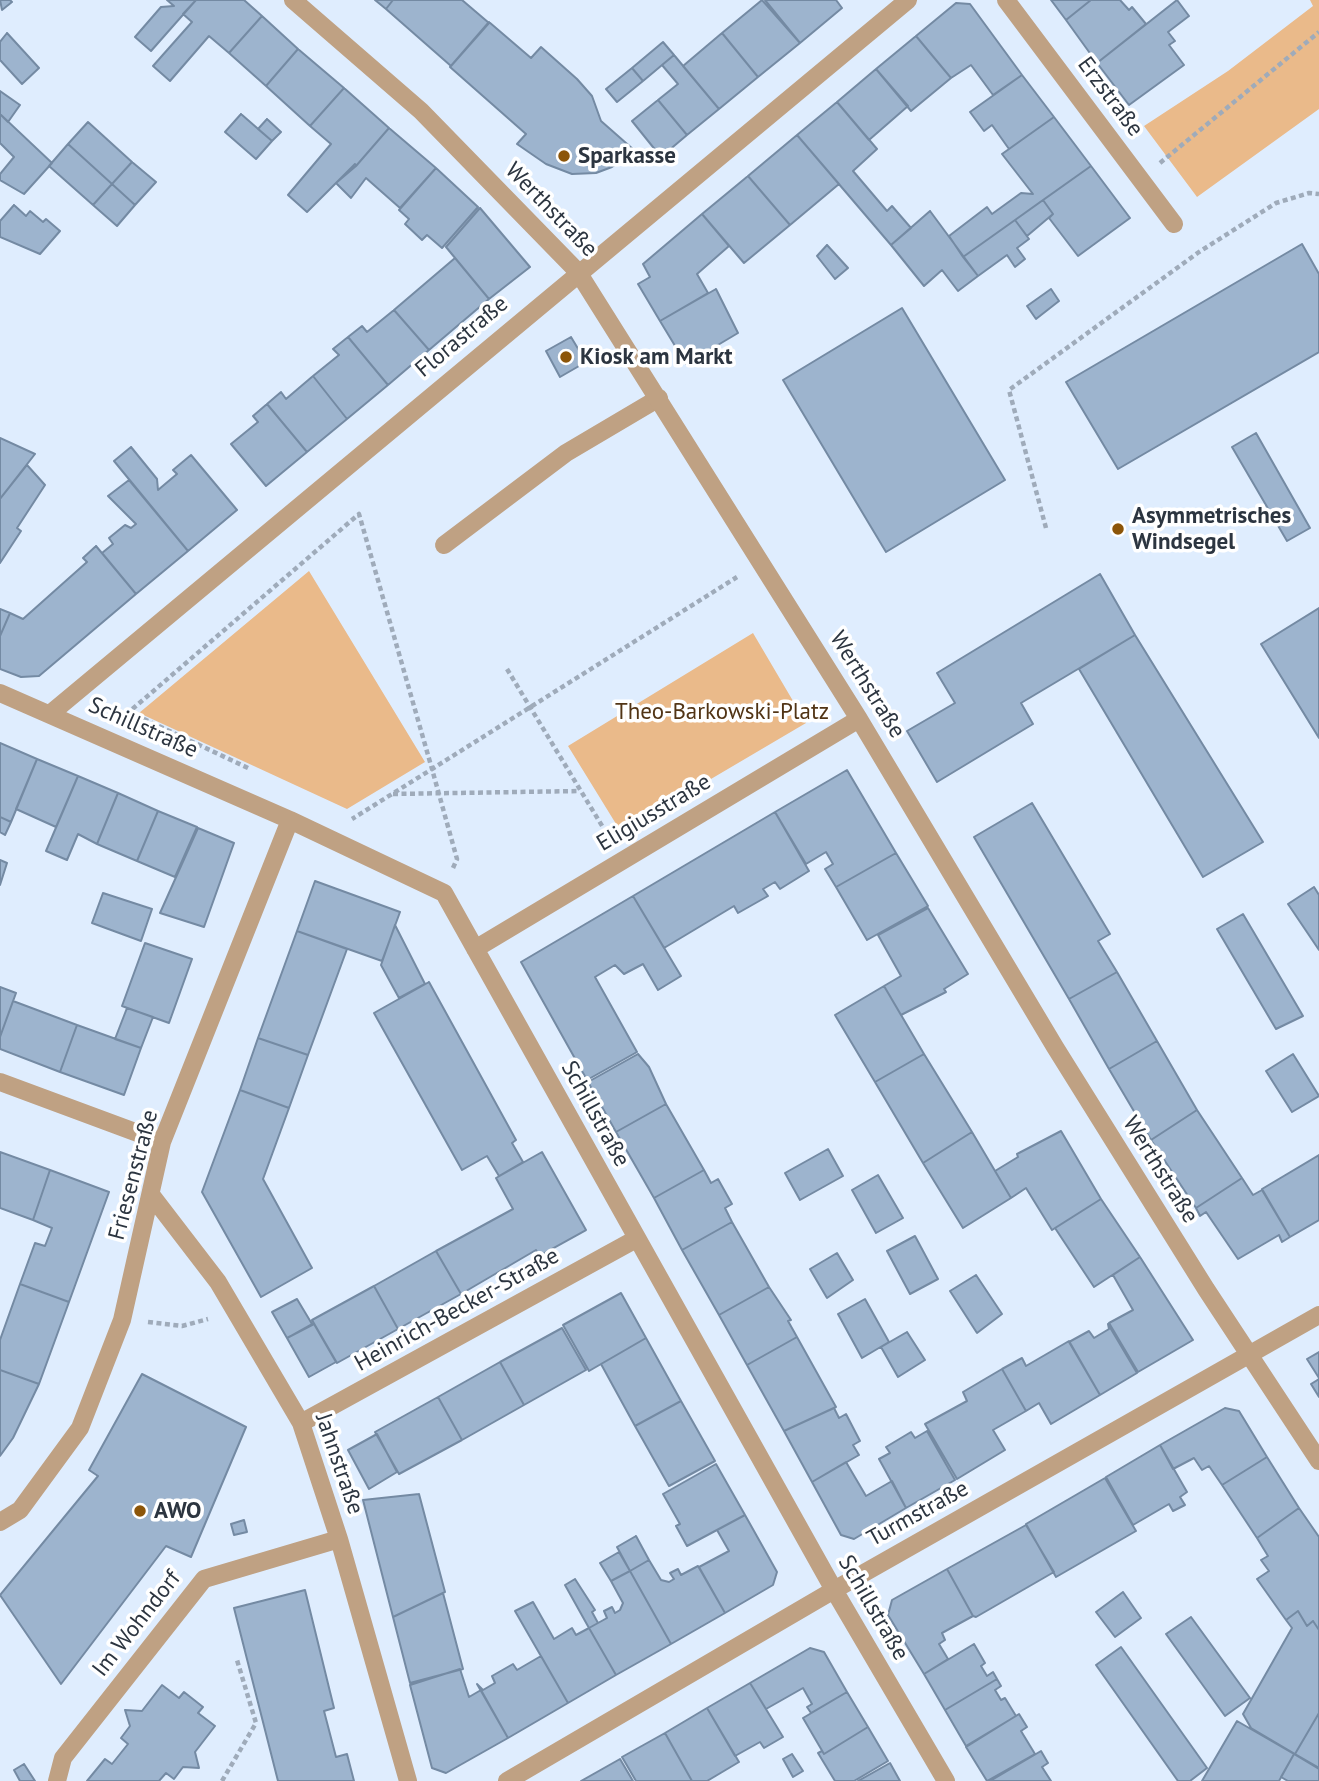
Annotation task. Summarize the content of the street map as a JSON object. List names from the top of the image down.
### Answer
{
  "streets": {
    "street": [
      "Erzstraße",
      "Werthstraße",
      "Florastraße",
      "Schillstraße",
      "Eligiusstraße",
      "Friesenstraße",
      "Heinrich-Becker-Straße",
      "Jahnstraße",
      "Turmstraße",
      "Im Wohndorf"
    ]
  },
  "crossings": [
    ["Werthstraße", "Florastraße"],
    ["Werthstraße", "Eligiusstraße"],
    ["Werthstraße", "Turmstraße"],
    ["Florastraße", "Schillstraße"],
    ["Schillstraße", "Eligiusstraße"],
    ["Schillstraße", "Friesenstraße"],
    ["Schillstraße", "Heinrich-Becker-Straße"],
    ["Schillstraße", "Turmstraße"],
    ["Friesenstraße", "Jahnstraße"],
    ["Heinrich-Becker-Straße", "Jahnstraße"],
    ["Jahnstraße", "Im Wohndorf"]
  ],
  "parks": ["Theo-Barkowski-Platz"],
  "places": [
    "Sparkasse",
    "Kiosk am Markt",
    "Asymmetrisches Windsegel",
    "AWO"
  ]
}
